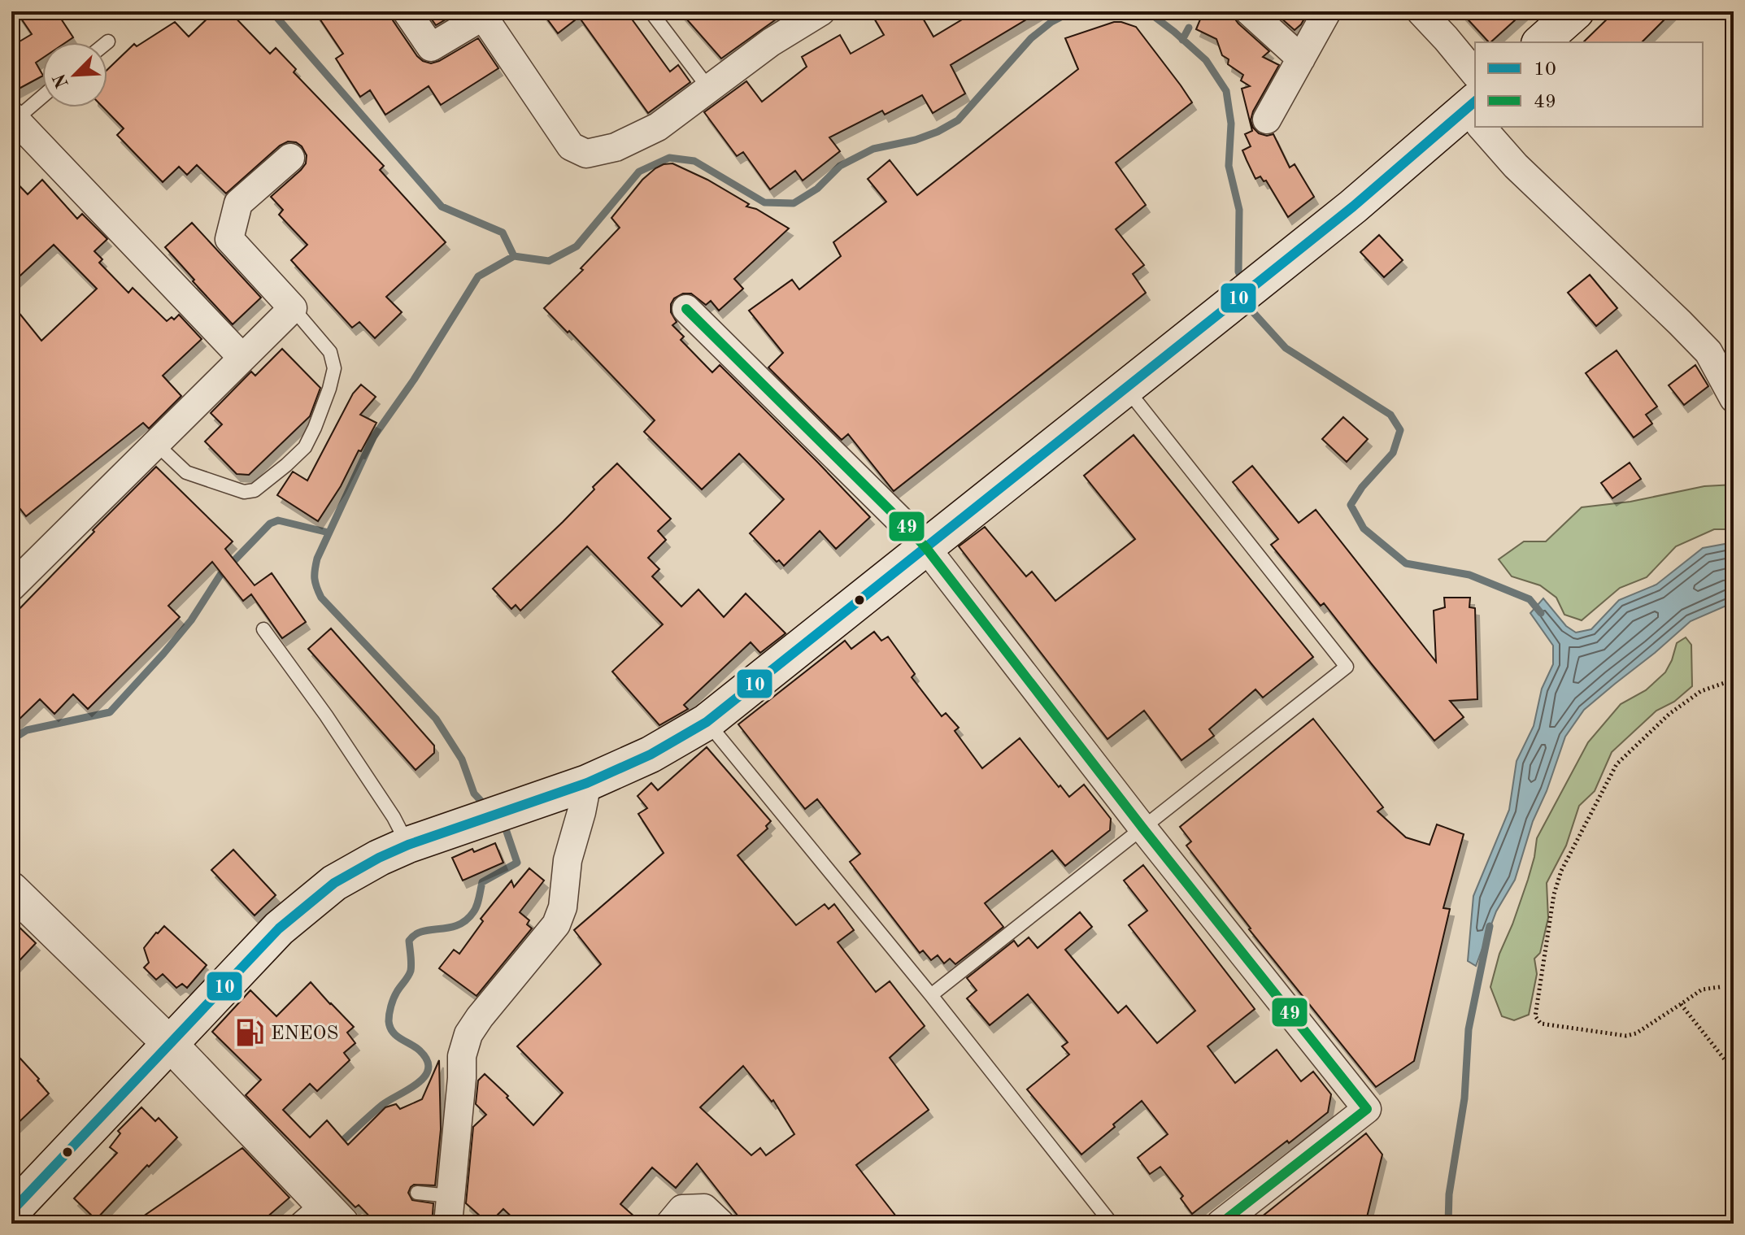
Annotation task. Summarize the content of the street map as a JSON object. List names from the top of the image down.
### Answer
{
  "places": {
    "fuel station": ["ENEOS"]
  },
  "lines": ["transit line 10", "transit line 49"],
  "legend": ["10", "49"],
  "north": "bottom left"
}
